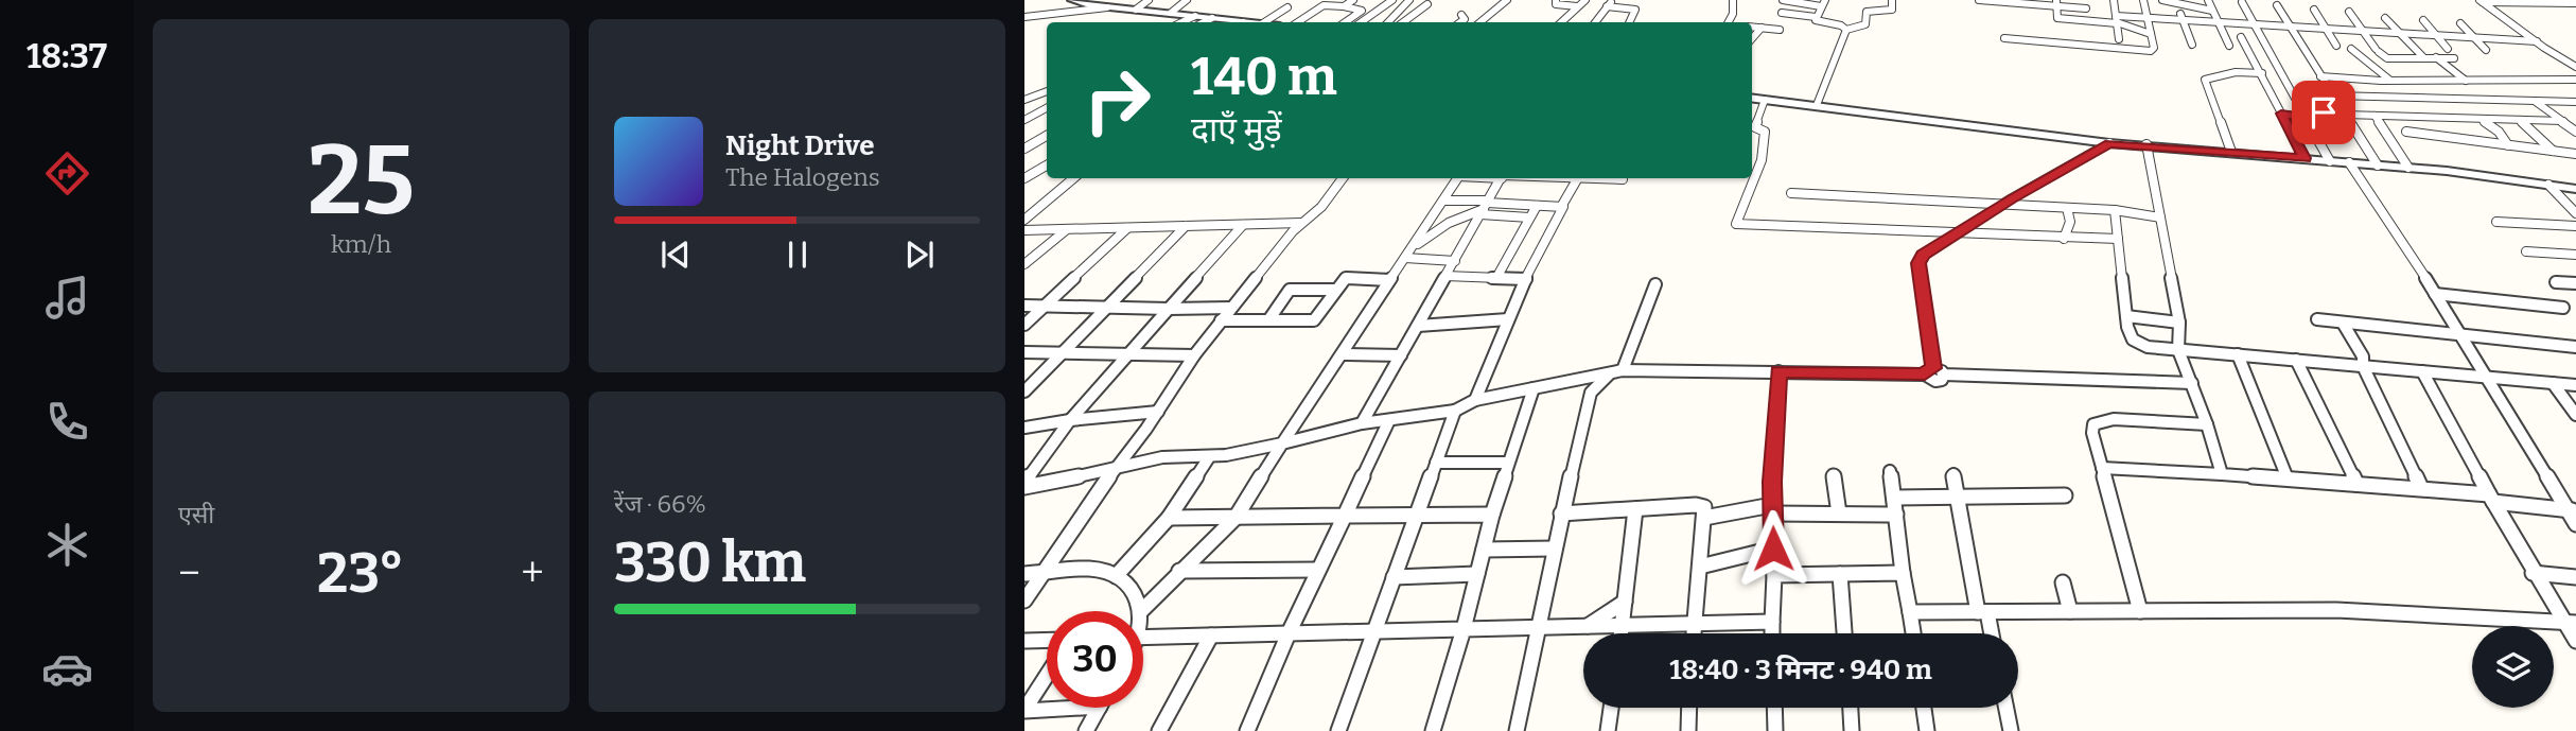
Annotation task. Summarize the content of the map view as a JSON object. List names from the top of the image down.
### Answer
{
  "page": {
    "tabs": "18:37",
    "tile": [
      ["25", "km/h"],
      "एसी",
      ["रेंज · 66%", "330 km"]
    ],
    "turn": ["140 m", "दाएँ मुड़ें"],
    "song": ["Night Drive", "The Halogens"],
    "heat": ["−", "23°", "+"],
    "limit": "30",
    "trip": "18:40 · 3 मिनट · 940 m"
  }
}
